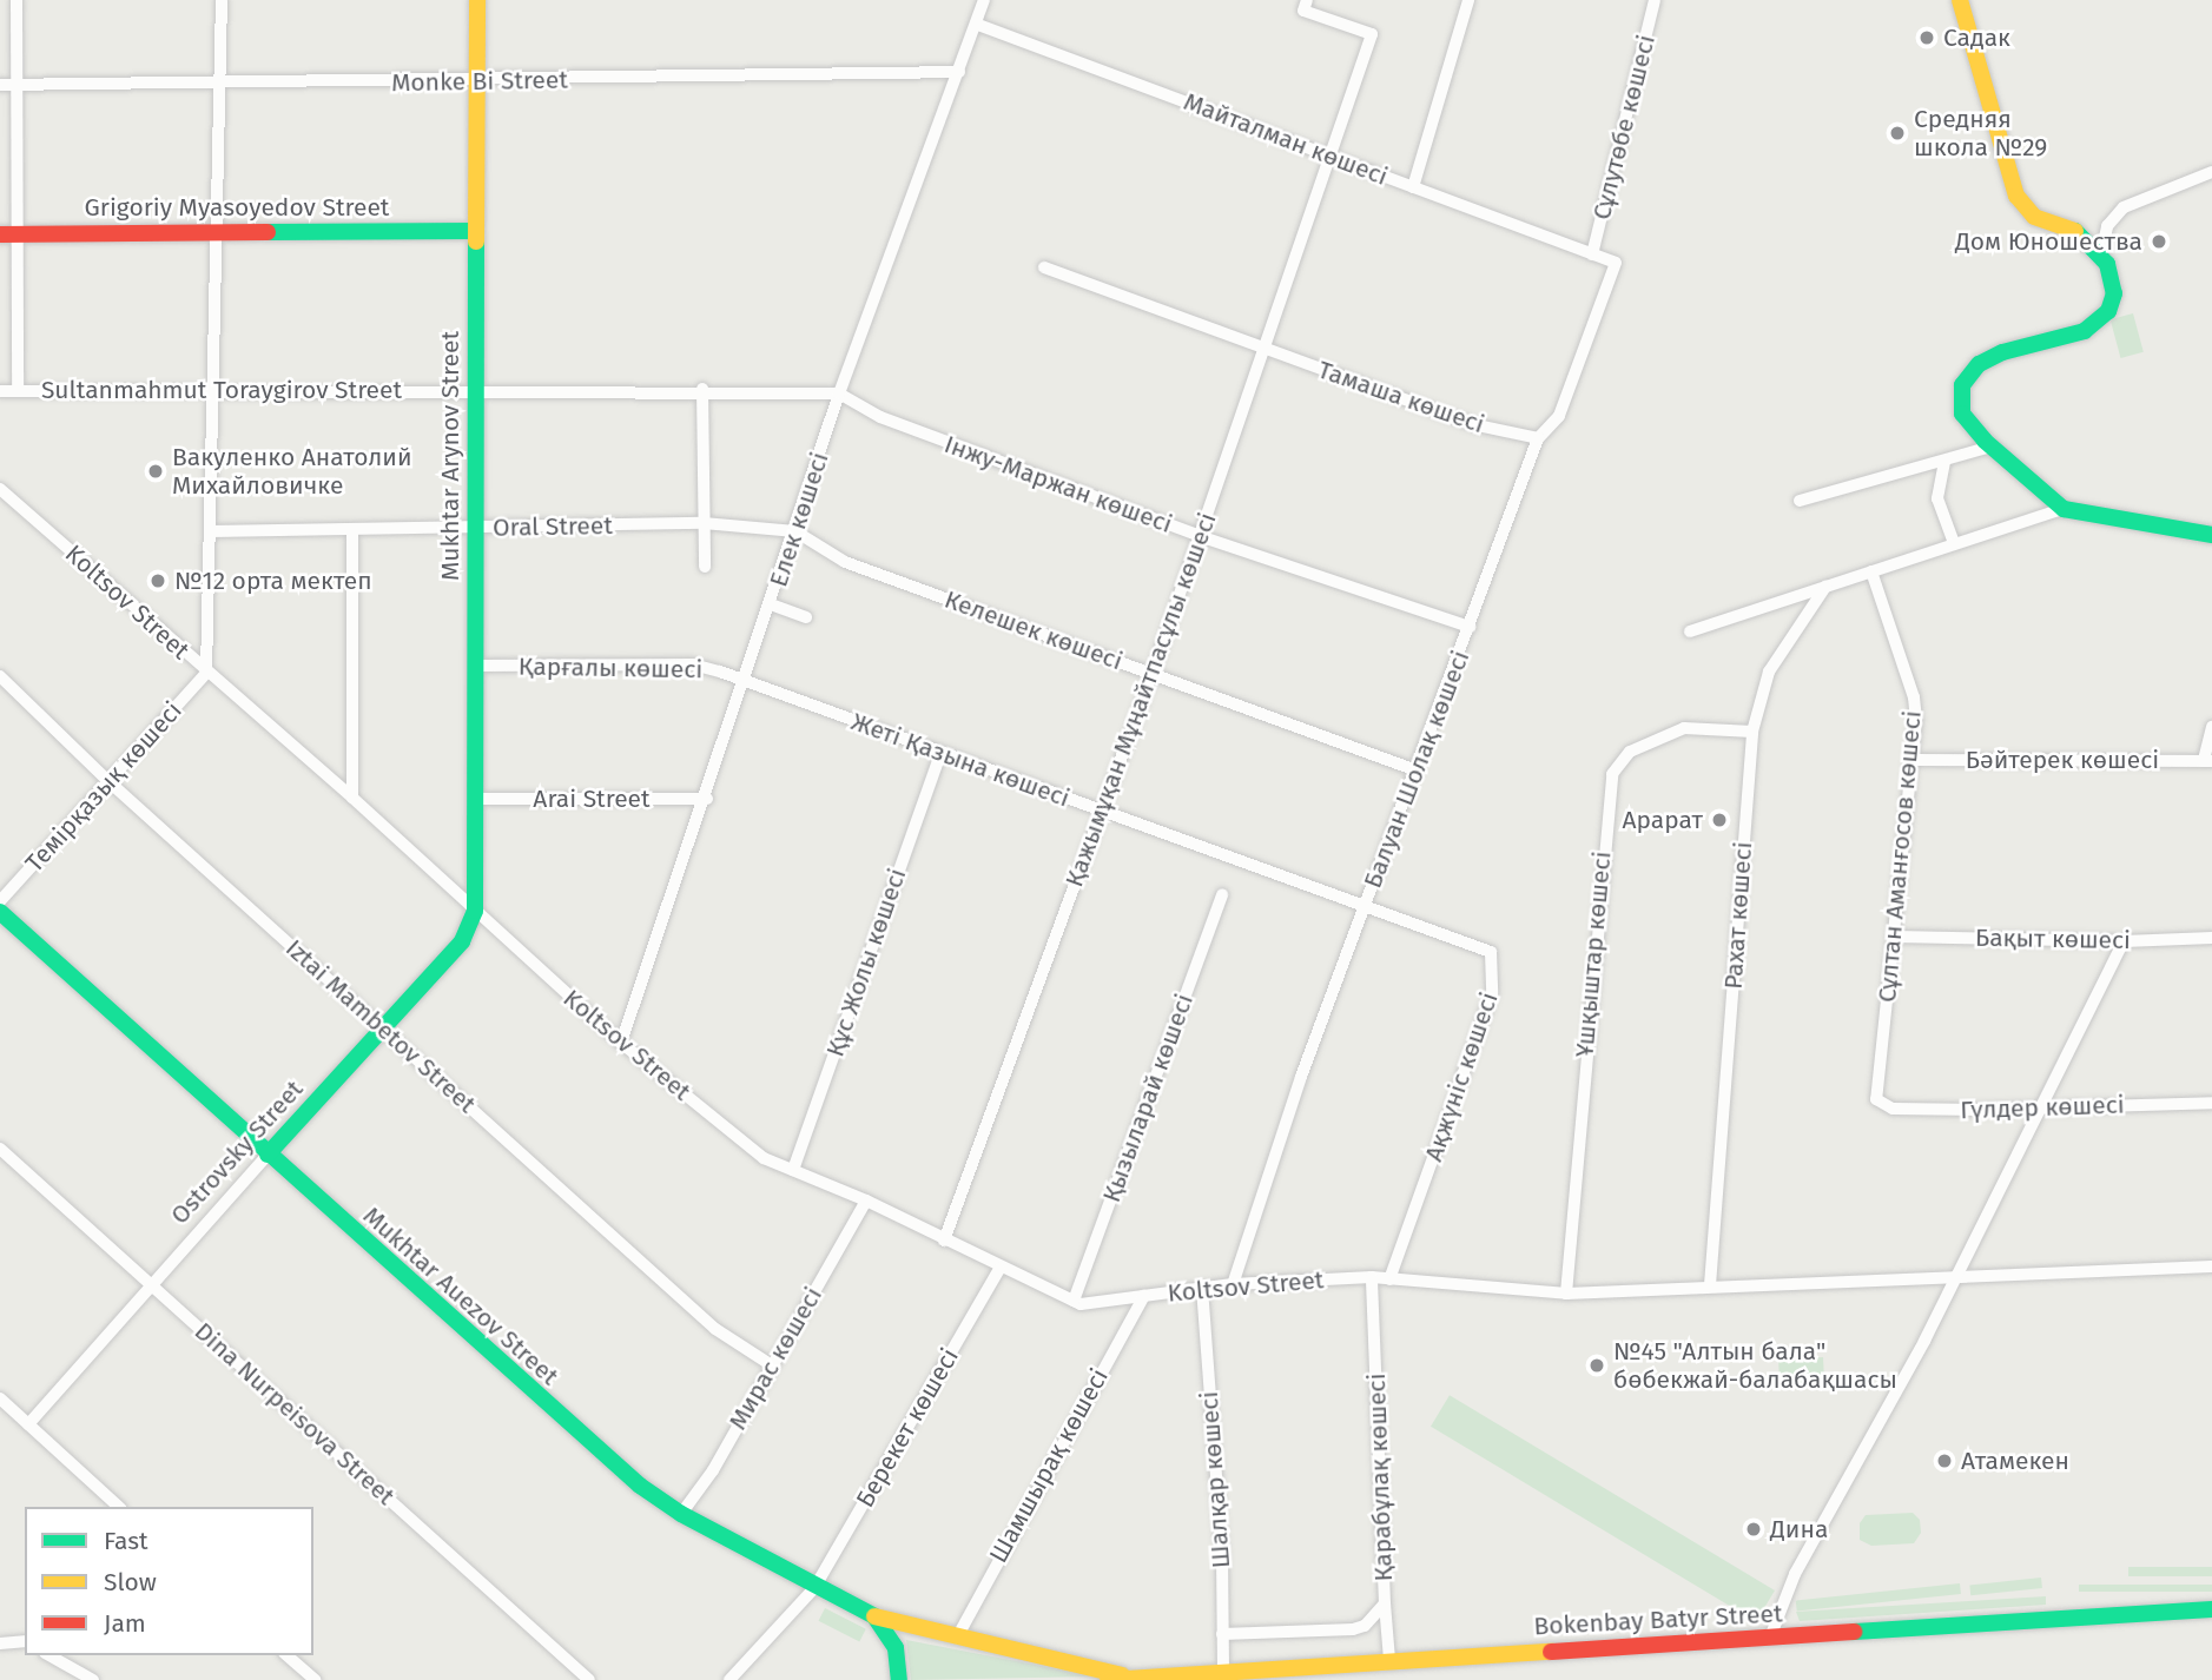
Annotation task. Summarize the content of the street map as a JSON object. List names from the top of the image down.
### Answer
{
  "streets": {
    "street": [
      "Monke Bi Street",
      "Сұлутөбе көшесі",
      "Майталман көшесі",
      "Grigoriy Myasoyedov Street",
      "Sultanmahmut Toraygirov Street",
      "Тамаша көшесі",
      "Mukhtar Arynov Street",
      "Інжу-Маржан көшесі",
      "Елек көшесі",
      "Oral Street",
      "Koltsov Street",
      "Келешек көшесі",
      "Қарғалы көшесі",
      "Қажымұқан Мұңайтпасұлы көшесі",
      "Жеті Қазына көшесі",
      "Бәйтерек көшесі",
      "Балуан Шолақ көшесі",
      "Темірқазық көшесі",
      "Arai Street",
      "Сұлтан Аманғосов көшесі",
      "Рахат көшесі",
      "Бақыт көшесі",
      "Ұшқыштар көшесі",
      "Құс Жолы көшесі",
      "Iztai Mambetov Street",
      "Ақжүніс көшесі",
      "Қызыларай көшесі",
      "Гүлдер көшесі",
      "Ostrovsky Street",
      "Mukhtar Auezov Street",
      "Мирас көшесі",
      "Dina Nurpeisova Street",
      "Берекет көшесі",
      "Шамшырақ көшесі",
      "Қарабұлақ көшесі",
      "Шалқар көшесі",
      "Bokenbay Batyr Street"
    ]
  },
  "crossings": [
    ["Monke Bi Street", "Mukhtar Arynov Street"],
    ["Monke Bi Street", "Елек көшесі"],
    ["Сұлутөбе көшесі", "Майталман көшесі"],
    ["Майталман көшесі", "Елек көшесі"],
    ["Майталман көшесі", "Қажымұқан Мұңайтпасұлы көшесі"],
    ["Майталман көшесі", "Балуан Шолақ көшесі"],
    ["Grigoriy Myasoyedov Street", "Mukhtar Arynov Street"],
    ["Sultanmahmut Toraygirov Street", "Mukhtar Arynov Street"],
    ["Sultanmahmut Toraygirov Street", "Інжу-Маржан көшесі"],
    ["Sultanmahmut Toraygirov Street", "Елек көшесі"],
    ["Тамаша көшесі", "Қажымұқан Мұңайтпасұлы көшесі"],
    ["Тамаша көшесі", "Балуан Шолақ көшесі"],
    ["Mukhtar Arynov Street", "Oral Street"],
    ["Mukhtar Arynov Street", "Koltsov Street"],
    ["Mukhtar Arynov Street", "Қарғалы көшесі"],
    ["Mukhtar Arynov Street", "Arai Street"],
    ["Mukhtar Arynov Street", "Ostrovsky Street"],
    ["Інжу-Маржан көшесі", "Елек көшесі"],
    ["Інжу-Маржан көшесі", "Қажымұқан Мұңайтпасұлы көшесі"],
    ["Інжу-Маржан көшесі", "Балуан Шолақ көшесі"],
    ["Елек көшесі", "Oral Street"],
    ["Елек көшесі", "Koltsov Street"],
    ["Елек көшесі", "Келешек көшесі"],
    ["Елек көшесі", "Қарғалы көшесі"],
    ["Елек көшесі", "Жеті Қазына көшесі"],
    ["Елек көшесі", "Arai Street"],
    ["Oral Street", "Келешек көшесі"],
    ["Koltsov Street", "Қажымұқан Мұңайтпасұлы көшесі"],
    ["Koltsov Street", "Балуан Шолақ көшесі"],
    ["Koltsov Street", "Темірқазық көшесі"],
    ["Koltsov Street", "Рахат көшесі"],
    ["Koltsov Street", "Ұшқыштар көшесі"],
    ["Koltsov Street", "Құс Жолы көшесі"],
    ["Koltsov Street", "Ақжүніс көшесі"],
    ["Koltsov Street", "Қызыларай көшесі"],
    ["Koltsov Street", "Ostrovsky Street"],
    ["Koltsov Street", "Мирас көшесі"],
    ["Koltsov Street", "Берекет көшесі"],
    ["Koltsov Street", "Шамшырақ көшесі"],
    ["Koltsov Street", "Қарабұлақ көшесі"],
    ["Koltsov Street", "Шалқар көшесі"],
    ["Келешек көшесі", "Қажымұқан Мұңайтпасұлы көшесі"],
    ["Келешек көшесі", "Балуан Шолақ көшесі"],
    ["Қарғалы көшесі", "Жеті Қазына көшесі"],
    ["Қажымұқан Мұңайтпасұлы көшесі", "Жеті Қазына көшесі"],
    ["Жеті Қазына көшесі", "Балуан Шолақ көшесі"],
    ["Жеті Қазына көшесі", "Құс Жолы көшесі"],
    ["Жеті Қазына көшесі", "Ақжүніс көшесі"],
    ["Бәйтерек көшесі", "Сұлтан Аманғосов көшесі"],
    ["Балуан Шолақ көшесі", "Ақжүніс көшесі"],
    ["Темірқазық көшесі", "Iztai Mambetov Street"],
    ["Сұлтан Аманғосов көшесі", "Бақыт көшесі"],
    ["Сұлтан Аманғосов көшесі", "Гүлдер көшесі"],
    ["Рахат көшесі", "Ұшқыштар көшесі"],
    ["Iztai Mambetov Street", "Ostrovsky Street"],
    ["Iztai Mambetov Street", "Мирас көшесі"],
    ["Ostrovsky Street", "Mukhtar Auezov Street"],
    ["Ostrovsky Street", "Dina Nurpeisova Street"],
    ["Mukhtar Auezov Street", "Мирас көшесі"],
    ["Mukhtar Auezov Street", "Берекет көшесі"],
    ["Mukhtar Auezov Street", "Шамшырақ көшесі"],
    ["Mukhtar Auezov Street", "Bokenbay Batyr Street"],
    ["Қарабұлақ көшесі", "Шалқар көшесі"],
    ["Шалқар көшесі", "Bokenbay Batyr Street"]
  ],
  "places": [
    "Садак",
    "Средняя школа №29",
    "Дом Юношества",
    "Вакуленко Анатолий Михайловичке",
    "№12 орта мектеп",
    "Арарат",
    "№45 \"Алтын бала\" бөбекжай-балабақшасы",
    "Атамекен",
    "Дина"
  ],
  "legend": ["Fast", "Slow", "Jam"]
}
